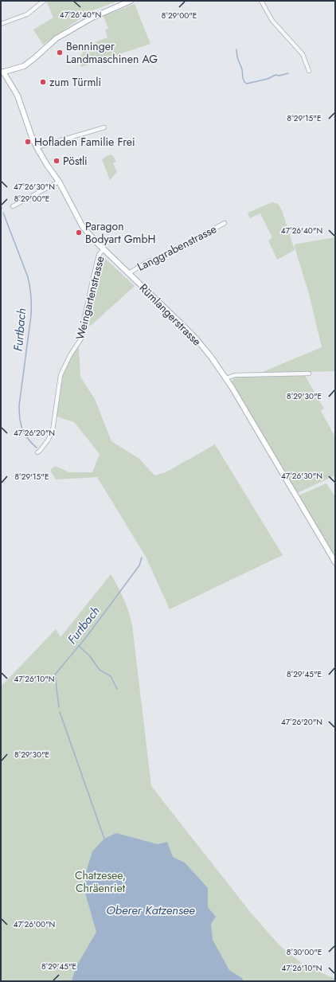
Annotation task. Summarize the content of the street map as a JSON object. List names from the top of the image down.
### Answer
{
  "streets": {
    "street": ["Langgrabenstrasse", "Weingartenstrasse", "Rümlangerstrasse"]
  },
  "crossings": [
    ["Langgrabenstrasse", "Rümlangerstrasse"],
    ["Weingartenstrasse", "Rümlangerstrasse"]
  ],
  "water": ["Furtbach", "Oberer Katzensee"],
  "parks": ["Chatzesee, Chräenriet"],
  "places": [
    "Benninger Landmaschinen AG",
    "zum Türmli",
    "Hofladen Familie Frei",
    "Pöstli",
    "Paragon Bodyart GmbH"
  ],
  "coordinates": [
    "47°26'40\"N",
    "8°29'00\"E",
    "8°29'15\"E",
    "47°26'30\"N",
    "8°29'30\"E",
    "47°26'20\"N",
    "8°29'45\"E",
    "47°26'10\"N",
    "47°26'00\"N",
    "8°30'00\"E"
  ]
}
